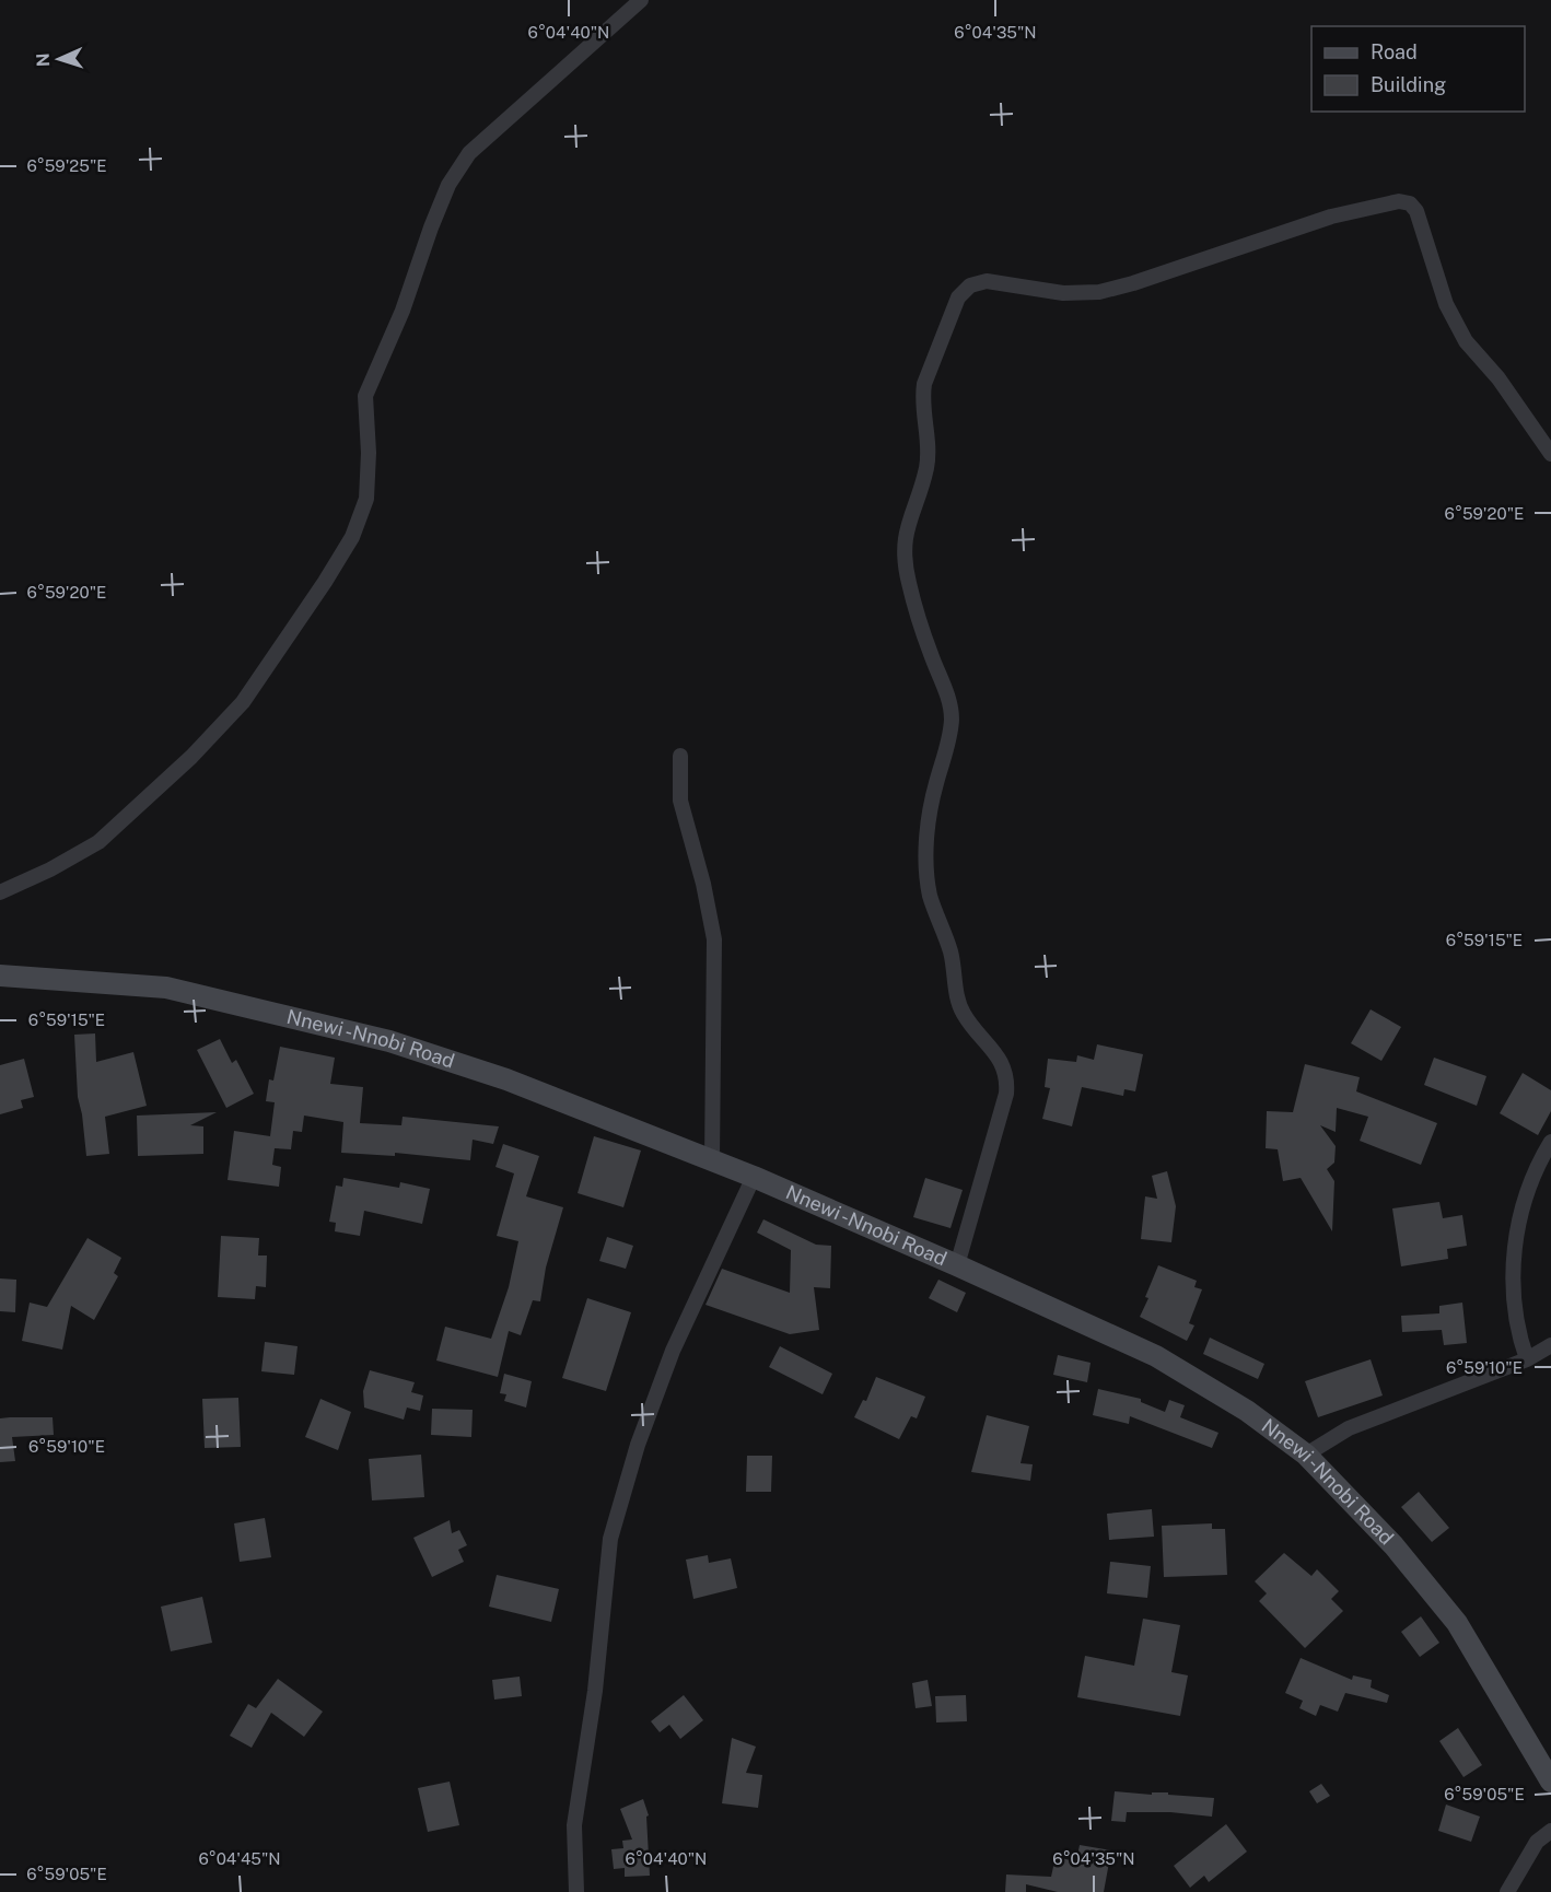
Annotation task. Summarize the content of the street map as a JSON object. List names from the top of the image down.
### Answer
{
  "streets": {
    "main road": ["Nnewi -Nnobi Road"]
  },
  "legend": ["Road", "Building"],
  "north": "left",
  "coordinates": [
    "6°04'40\"N",
    "6°04'35\"N",
    "6°59'25\"E",
    "6°59'20\"E",
    "6°59'15\"E",
    "6°59'10\"E",
    "6°59'05\"E",
    "6°04'45\"N"
  ]
}
